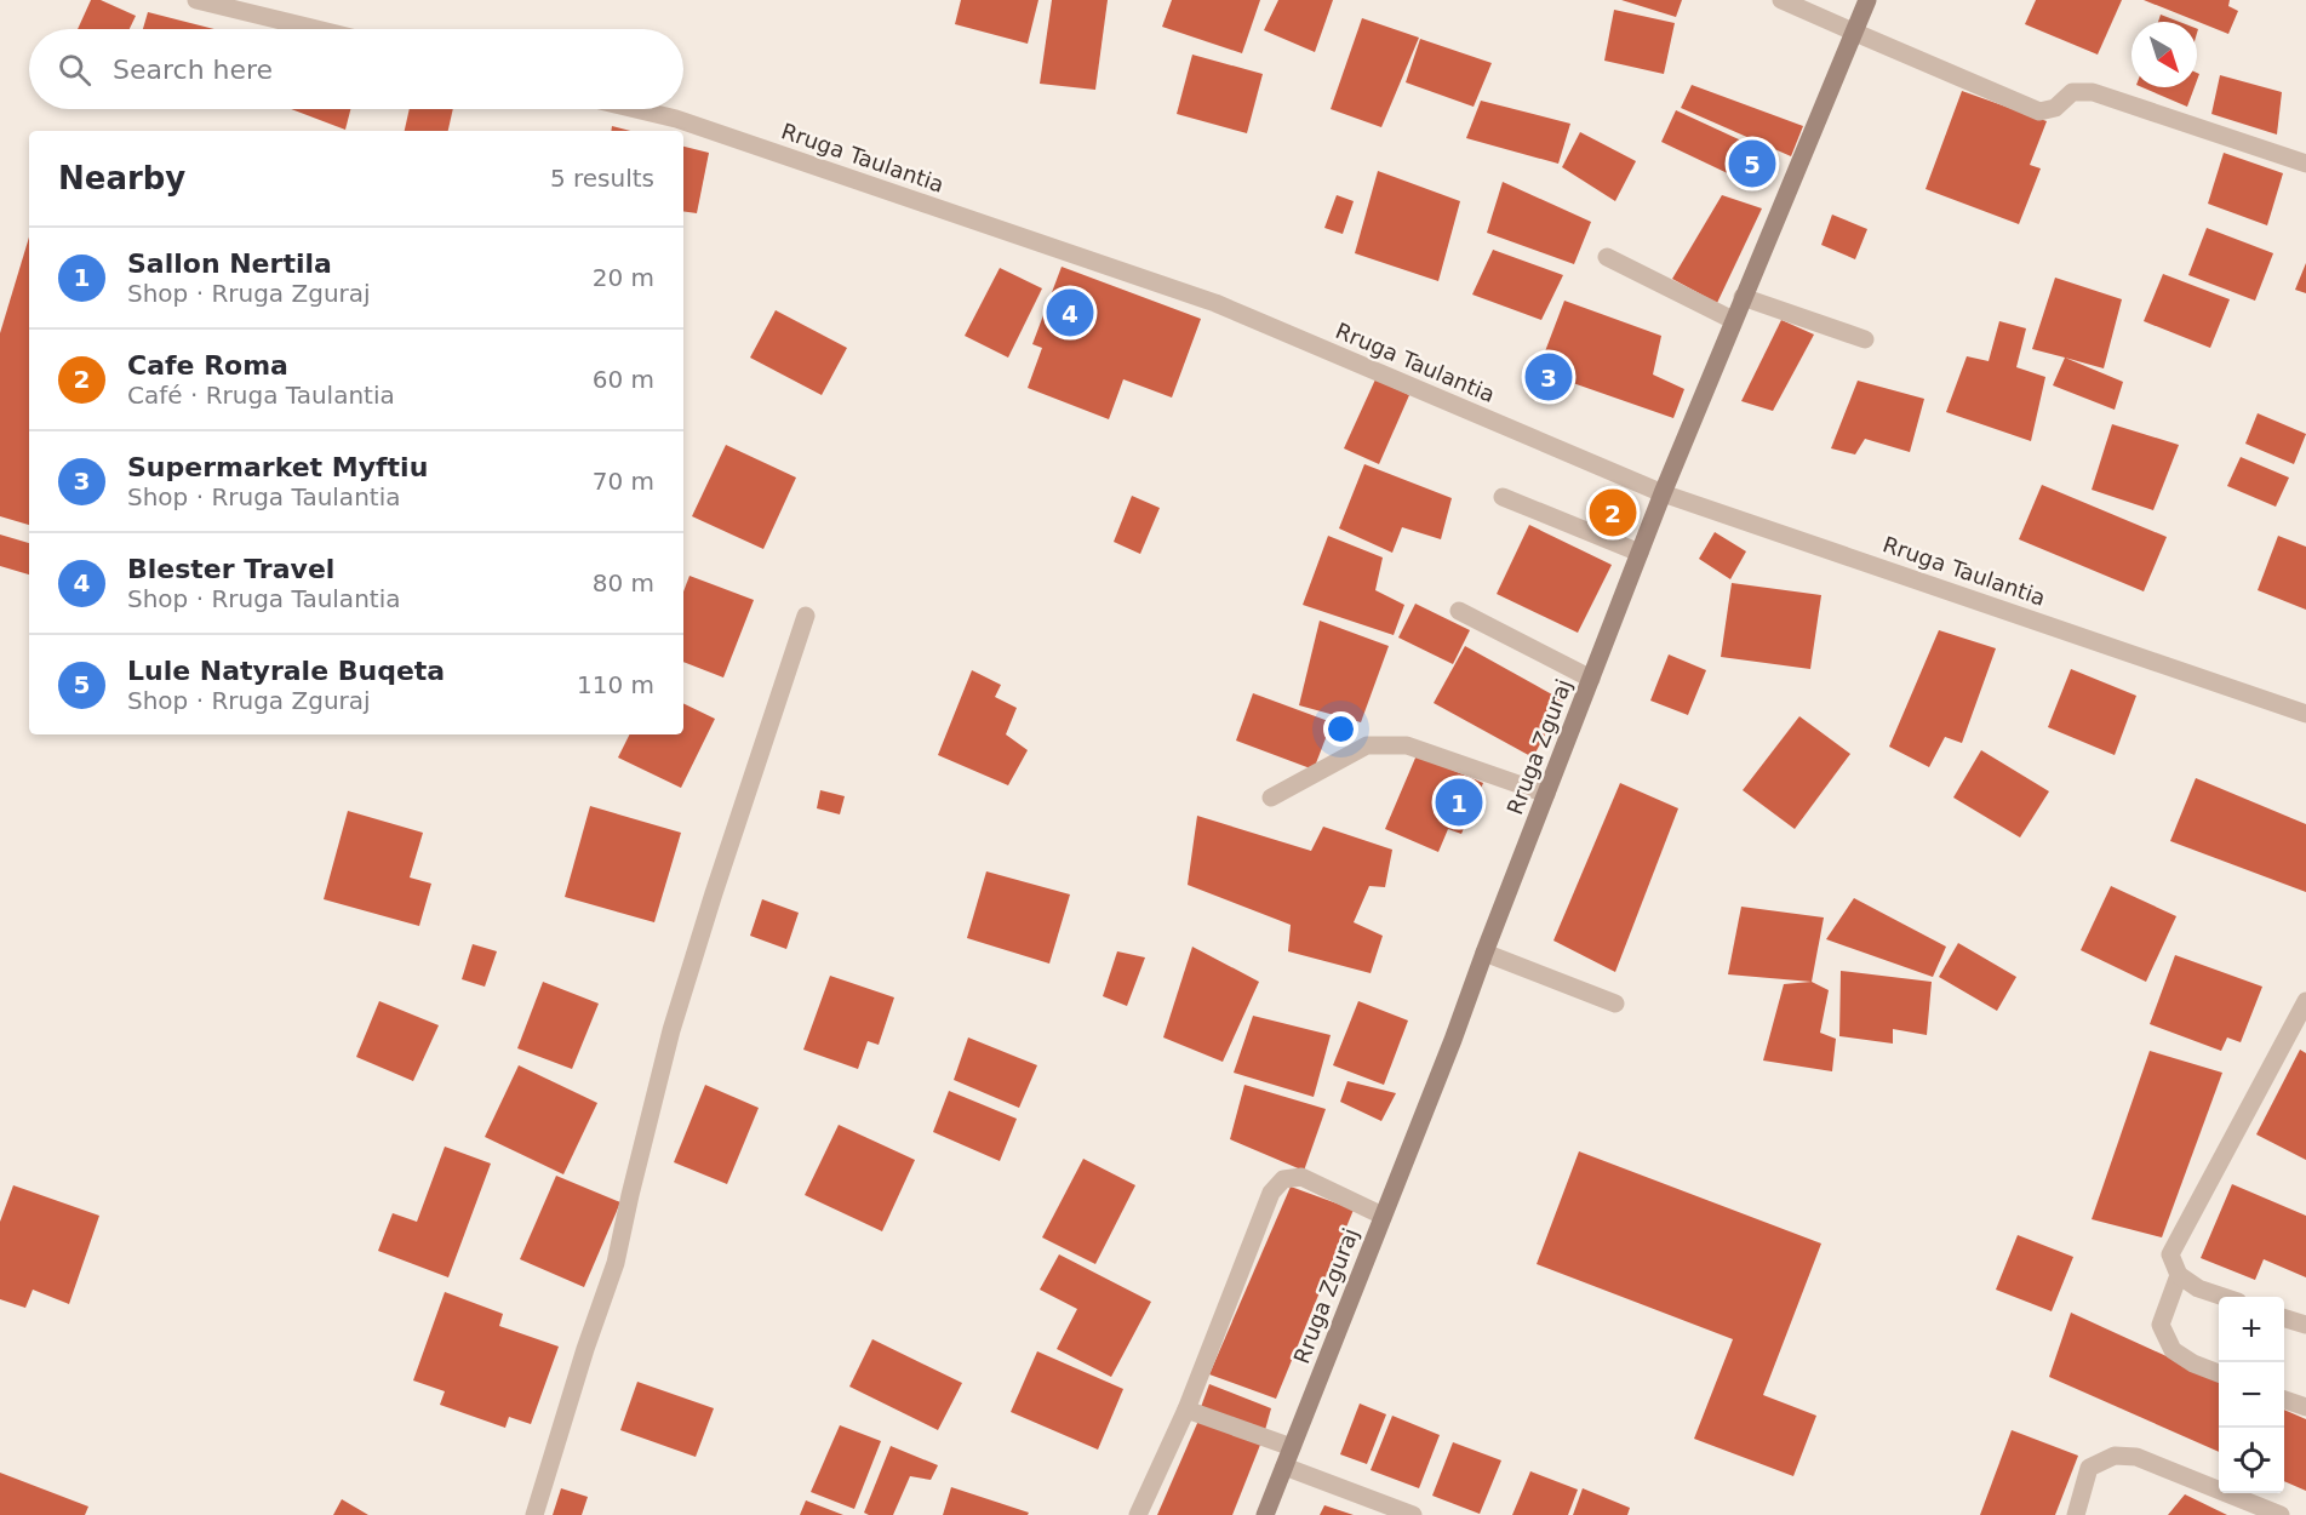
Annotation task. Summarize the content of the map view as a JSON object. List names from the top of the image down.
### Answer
{
  "streets": {
    "main road": ["Rruga Zguraj"],
    "street": ["Rruga Taulantia"]
  },
  "crossings": [
    ["Rruga Taulantia", "Rruga Zguraj"]
  ],
  "north": "bottom right",
  "page": {
    "search": "Search here",
    "heading": ["Nearby", "5 results"],
    "pins": [
      "5",
      "4",
      "3",
      "2",
      "1"
    ],
    "list": [
      {
        "mark": "1",
        "name": "Sallon Nertila",
        "note": "Shop · Rruga Zguraj",
        "value": "20 m"
      },
      {
        "mark": "2",
        "name": "Cafe Roma",
        "note": "Café · Rruga Taulantia",
        "value": "60 m"
      },
      {
        "mark": "3",
        "name": "Supermarket Myftiu",
        "note": "Shop · Rruga Taulantia",
        "value": "70 m"
      },
      {
        "mark": "4",
        "name": "Blester Travel",
        "note": "Shop · Rruga Taulantia",
        "value": "80 m"
      },
      {
        "mark": "5",
        "name": "Lule Natyrale Buqeta",
        "note": "Shop · Rruga Zguraj",
        "value": "110 m"
      }
    ],
    "map_buttons": ["+", "−"]
  }
}
